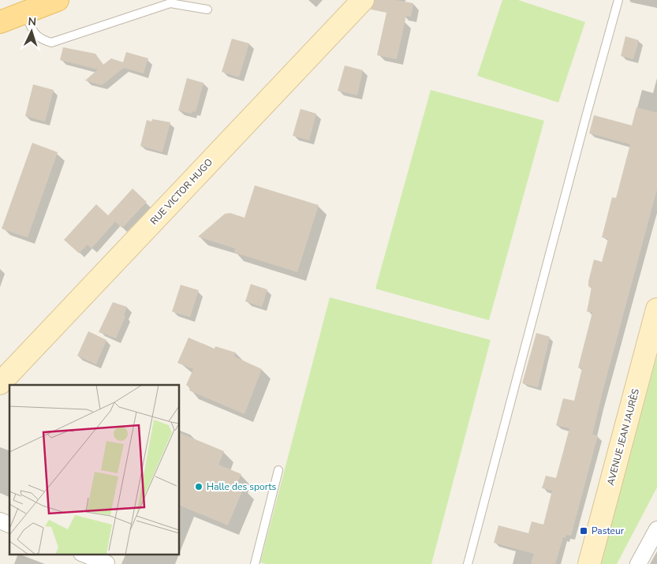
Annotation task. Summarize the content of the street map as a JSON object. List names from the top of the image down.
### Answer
{
  "streets": {
    "street": ["RUE VICTOR HUGO", "AVENUE JEAN JAURÈS"]
  },
  "places": {
    "other": ["Halle des sports"],
    "transit": ["Pasteur"]
  },
  "north": "top"
}
